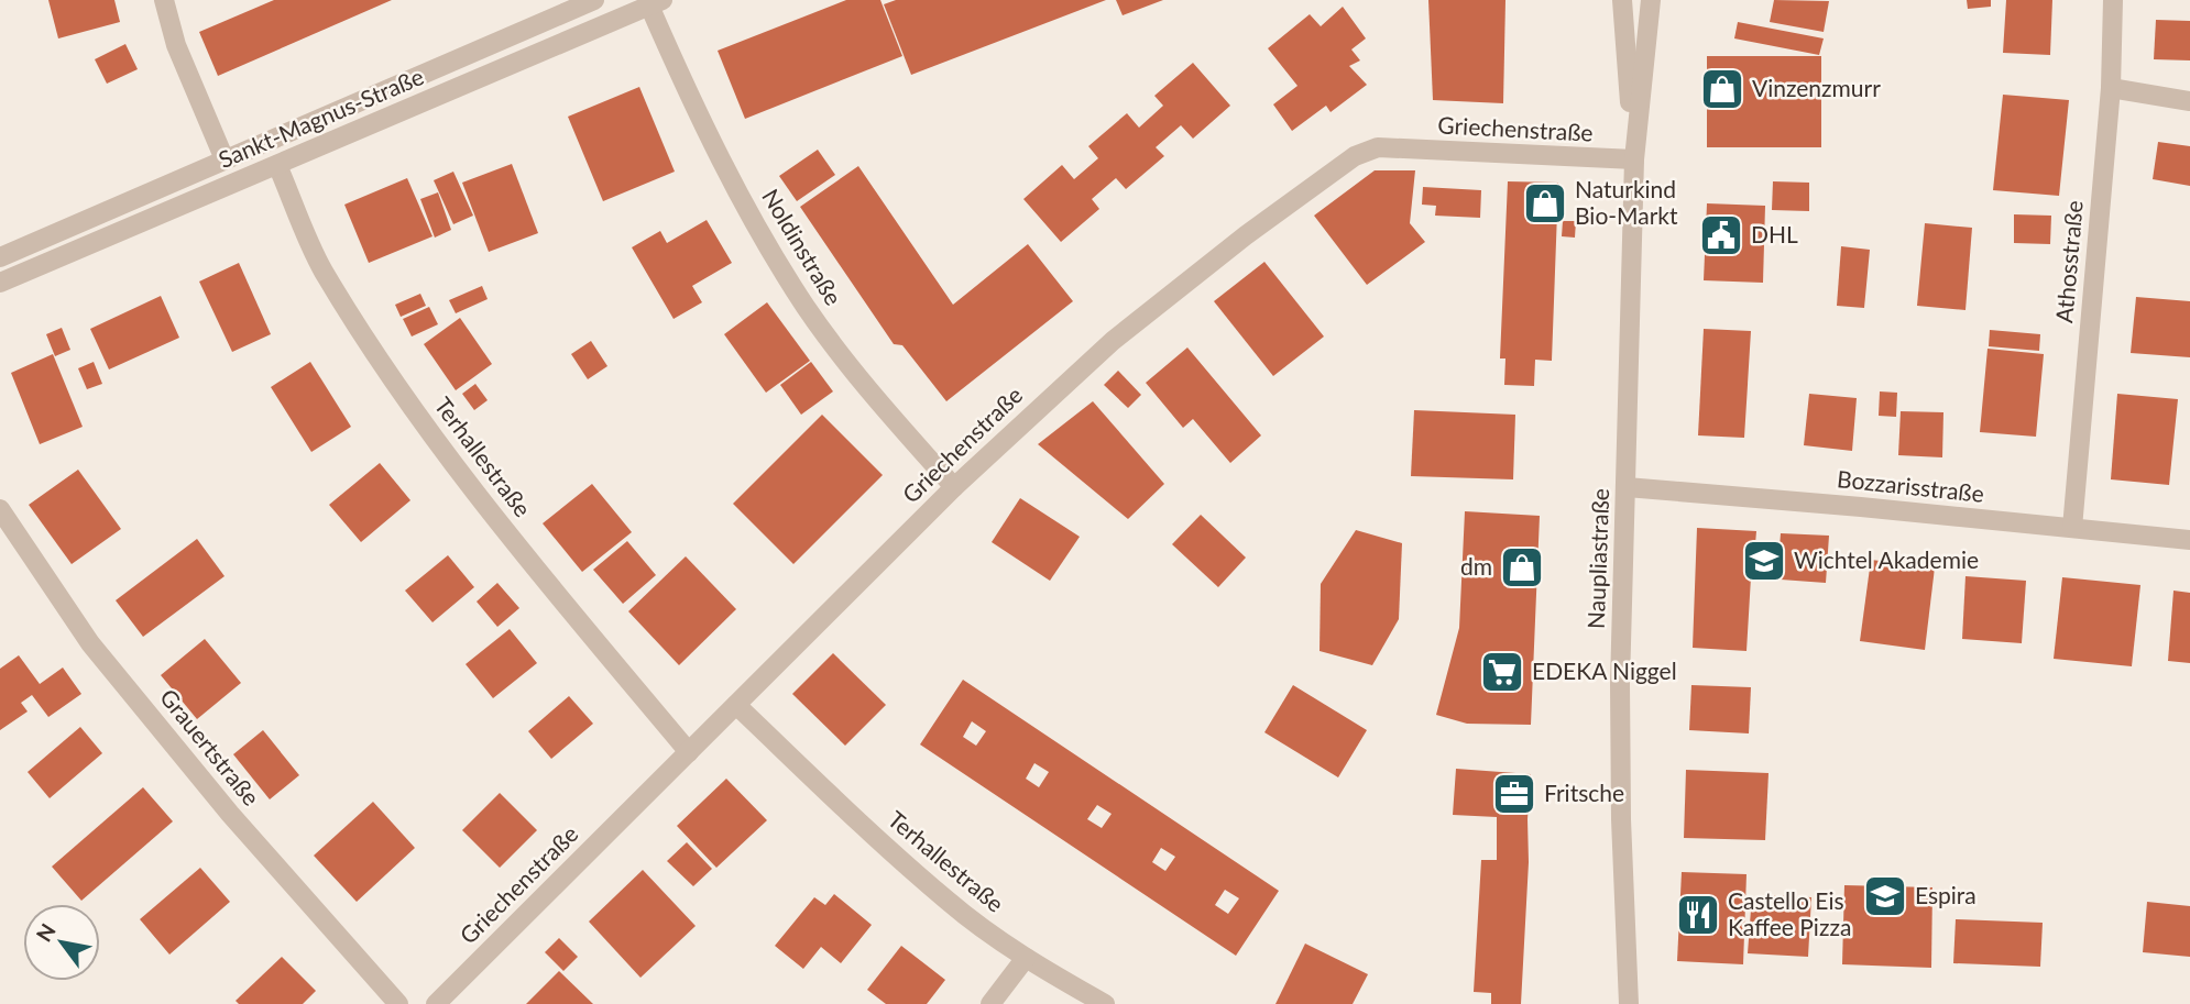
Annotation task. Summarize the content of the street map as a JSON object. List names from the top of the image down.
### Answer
{
  "streets": {
    "street": [
      "Sankt-Magnus-Straße",
      "Griechenstraße",
      "Noldinstraße",
      "Athosstraße",
      "Terhallestraße",
      "Bozzarisstraße",
      "Naupliastraße",
      "Grauertstraße"
    ]
  },
  "crossings": [
    ["Sankt-Magnus-Straße", "Noldinstraße"],
    ["Sankt-Magnus-Straße", "Terhallestraße"],
    ["Griechenstraße", "Noldinstraße"],
    ["Griechenstraße", "Terhallestraße"],
    ["Griechenstraße", "Naupliastraße"],
    ["Athosstraße", "Bozzarisstraße"],
    ["Bozzarisstraße", "Naupliastraße"]
  ],
  "places": {
    "shop": ["Vinzenzmurr", "Naturkind Bio-Markt", "dm"],
    "public building": ["DHL"],
    "school or university": ["Wichtel Akademie", "Espira"],
    "supermarket": ["EDEKA Niggel"],
    "office": ["Fritsche"],
    "restaurant": ["Castello Eis Kaffee Pizza"]
  },
  "north": "top left"
}
